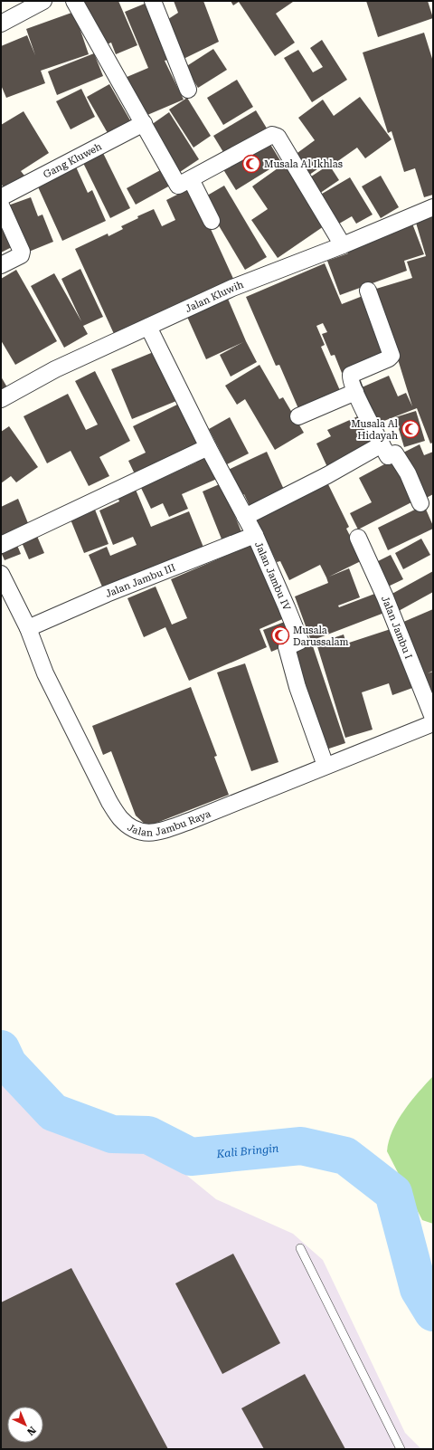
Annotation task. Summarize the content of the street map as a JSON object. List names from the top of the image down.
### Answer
{
  "streets": {
    "street": [
      "Gang Kluweh",
      "Jalan Kluwih",
      "Jalan Jambu IV",
      "Jalan Jambu III",
      "Jalan Jambu I",
      "Jalan Jambu Raya"
    ]
  },
  "crossings": [
    ["Jalan Kluwih", "Jalan Jambu IV"],
    ["Jalan Jambu IV", "Jalan Jambu III"],
    ["Jalan Jambu IV", "Jalan Jambu Raya"],
    ["Jalan Jambu III", "Jalan Jambu Raya"]
  ],
  "water": ["Kali Bringin"],
  "places": {
    "mosque": ["Musala Al Ikhlas", "Musala Al Hidayah", "Musala Darussalam"]
  },
  "north": "bottom right"
}
